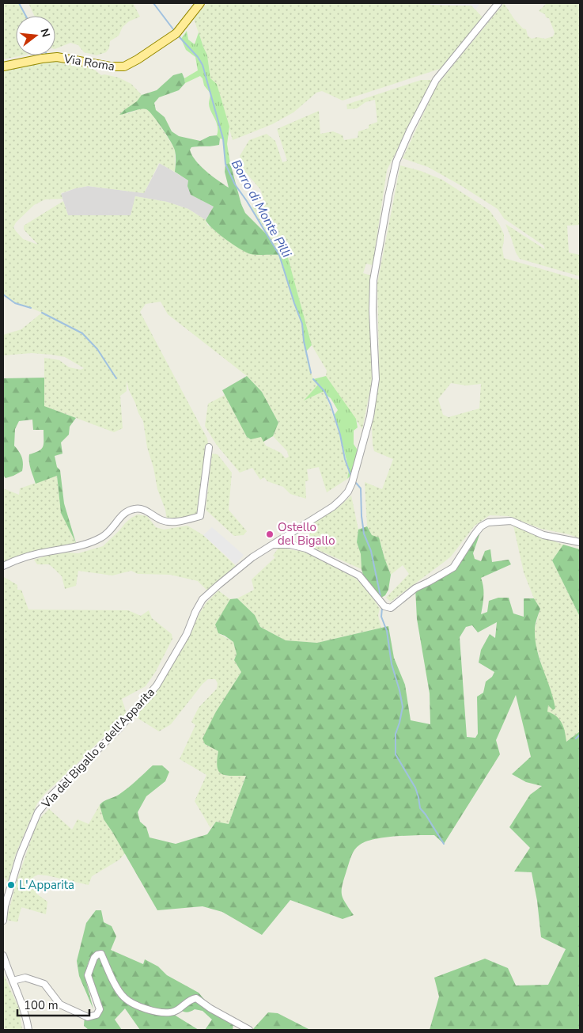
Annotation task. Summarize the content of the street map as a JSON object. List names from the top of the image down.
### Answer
{
  "streets": {
    "main road": ["Via Roma"],
    "street": ["Via del Bigallo e dell'Apparita"]
  },
  "water": ["Borro di Monte Pilli"],
  "places": ["Ostello del Bigallo", "L'Apparita"],
  "scale_bar": "100 m",
  "north": "right"
}
